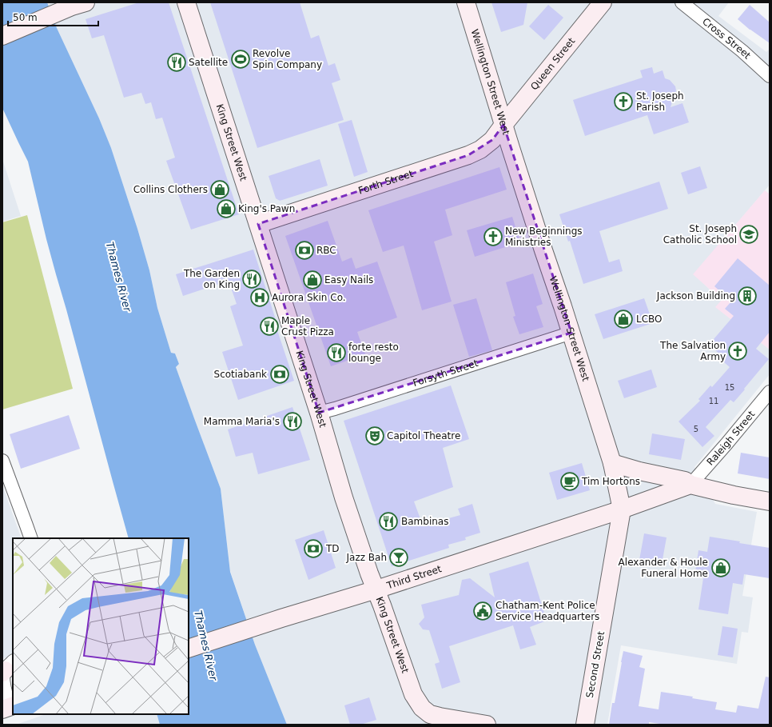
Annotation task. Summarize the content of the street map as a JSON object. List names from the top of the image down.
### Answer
{
  "streets": {
    "street": [
      "Cross Street",
      "Queen Street",
      "Wellington Street West",
      "King Street West",
      "Forth Street",
      "Forsyth Street",
      "Raleigh Street",
      "Third Street",
      "Second Street"
    ]
  },
  "crossings": [
    ["Queen Street", "Wellington Street West"],
    ["Queen Street", "Forth Street"],
    ["Wellington Street West", "Forth Street"],
    ["Wellington Street West", "Forsyth Street"],
    ["Wellington Street West", "Third Street"],
    ["Wellington Street West", "Second Street"],
    ["King Street West", "Forth Street"],
    ["King Street West", "Forsyth Street"],
    ["King Street West", "Third Street"],
    ["Third Street", "Second Street"]
  ],
  "water": ["Thames River"],
  "places": {
    "sports": ["Revolve Spin Company"],
    "restaurant": [
      "Satellite",
      "The Garden on King",
      "Maple Crust Pizza",
      "forte resto lounge",
      "Mamma Maria's",
      "Bambinas"
    ],
    "church": ["St. Joseph Parish", "New Beginnings Ministries", "The Salvation Army"],
    "shop": [
      "Collins Clothers",
      "King's Pawn",
      "Easy Nails",
      "LCBO",
      "Alexander & Houle Funeral Home"
    ],
    "school or university": ["St. Joseph Catholic School"],
    "bank": ["RBC", "Scotiabank", "TD"],
    "building": ["Jackson Building"],
    "hospital": ["Aurora Skin Co."],
    "theatre": ["Capitol Theatre"],
    "cafe": ["Tim Hortons"],
    "bar": ["Jazz Bah"],
    "public building": ["Chatham-Kent Police Service Headquarters"]
  },
  "house_numbers": ["15", "11", "5"],
  "scale_bar": "50 m"
}
